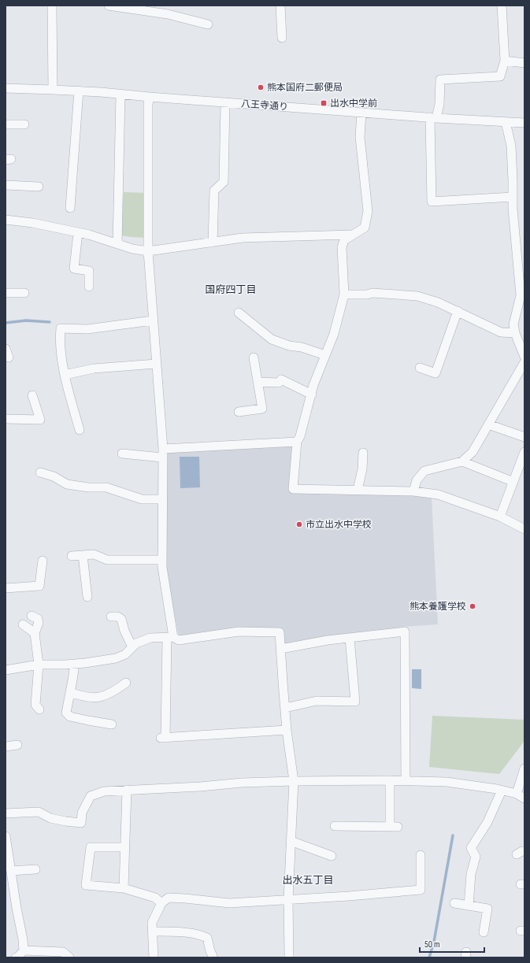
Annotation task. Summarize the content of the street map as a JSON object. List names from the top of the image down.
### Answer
{
  "streets": {
    "street": ["八王寺通り"]
  },
  "districts": ["国府四丁目", "出水五丁目"],
  "places": {
    "other": ["熊本国府二郵便局", "市立出水中学校", "熊本養護学校"],
    "transit": ["出水中学前"]
  },
  "scale_bar": "50 m"
}
